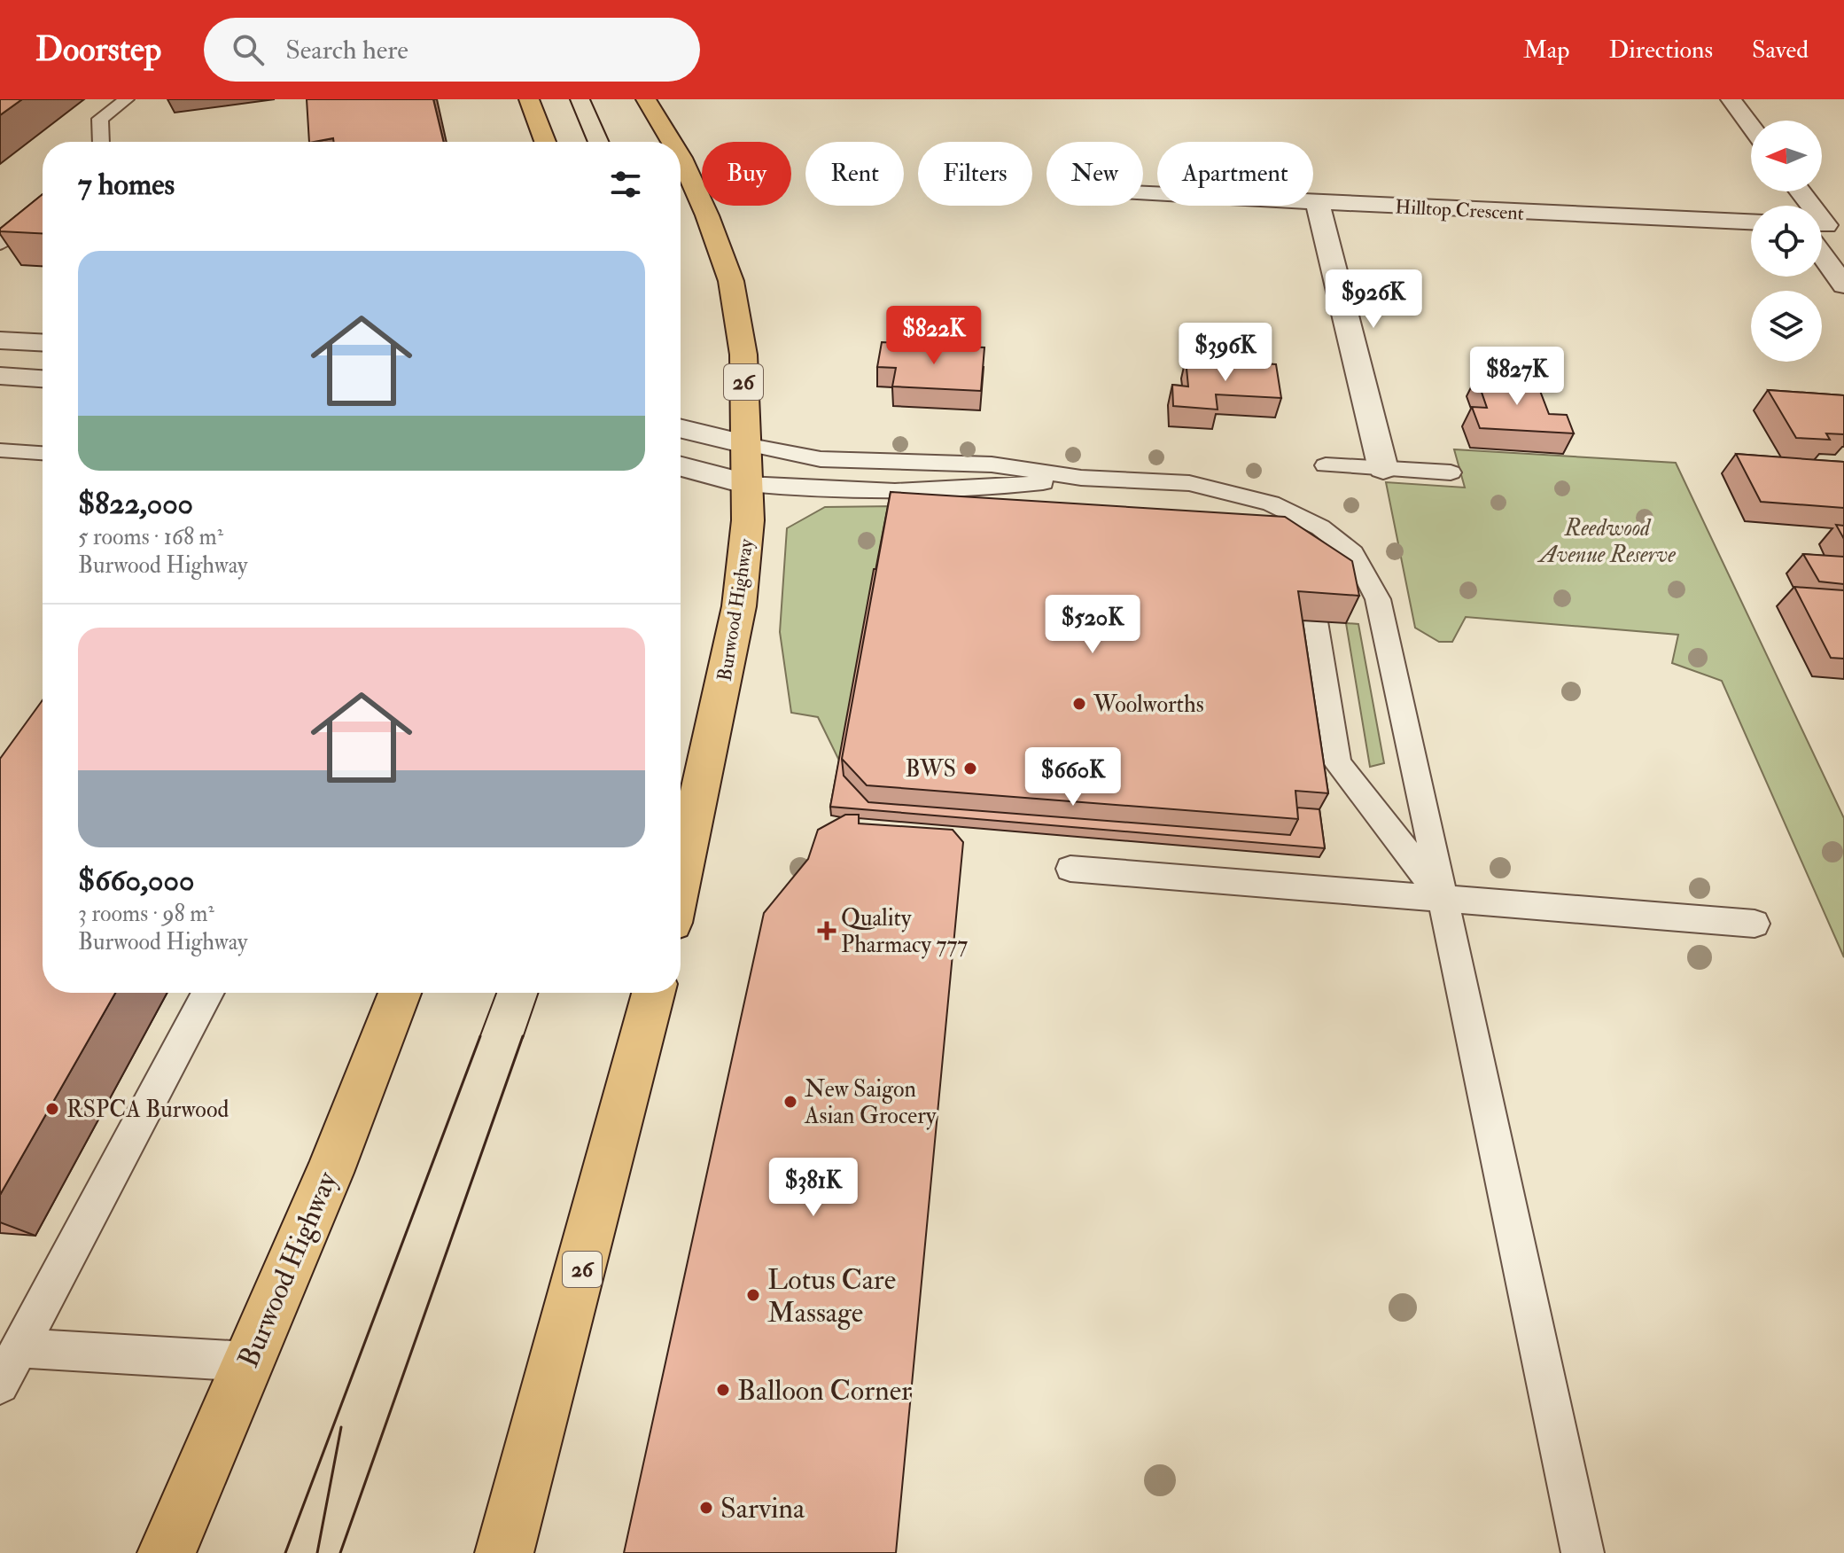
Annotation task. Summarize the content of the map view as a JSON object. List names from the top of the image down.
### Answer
{
  "streets": {
    "highway": ["26", "Burwood Highway"],
    "street": ["Hilltop Crescent"]
  },
  "parks": ["Reedwood Avenue Reserve"],
  "places": {
    "other": [
      "Woolworths",
      "BWS",
      "New Saigon Asian Grocery",
      "RSPCA Burwood",
      "Lotus Care Massage",
      "Balloon Corner",
      "Sarvina"
    ],
    "health": ["Quality Pharmacy 777"]
  },
  "north": "left",
  "page": {
    "header": "Doorstep",
    "search": "Search here",
    "nav": ["Map", "Directions", "Saved"],
    "chip": [
      "Buy",
      "Rent",
      "Filters",
      "New",
      "Apartment"
    ],
    "heading": "7 homes",
    "list": [
      {
        "name": "$822,000",
        "note": "5 rooms · 168 m² · Burwood Highway"
      },
      {
        "name": "$660,000",
        "note": "3 rooms · 98 m² · Burwood Highway"
      }
    ],
    "price": [
      "$926K",
      "$822K",
      "$396K",
      "$827K",
      "$520K",
      "$660K",
      "$381K"
    ]
  }
}
